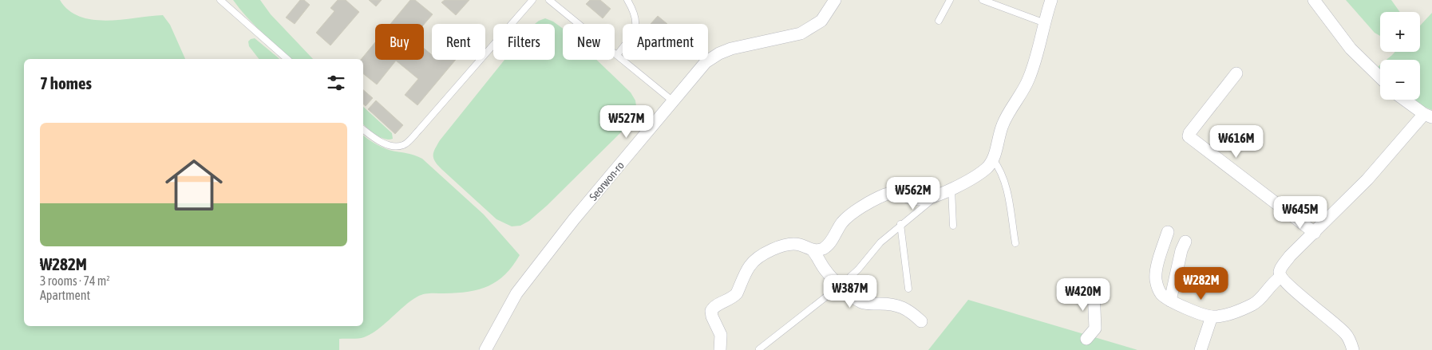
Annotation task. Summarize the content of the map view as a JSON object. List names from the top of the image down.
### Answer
{
  "streets": {
    "street": ["Seorwon-ro"]
  },
  "page": {
    "map_buttons": ["+", "−"],
    "chip": [
      "Buy",
      "Rent",
      "Filters",
      "New",
      "Apartment"
    ],
    "heading": "7 homes",
    "price": [
      "₩527M",
      "₩616M",
      "₩562M",
      "₩645M",
      "₩282M",
      "₩387M",
      "₩420M"
    ],
    "list": [
      {
        "name": "₩282M",
        "note": "3 rooms · 74 m² · Apartment"
      }
    ]
  }
}
